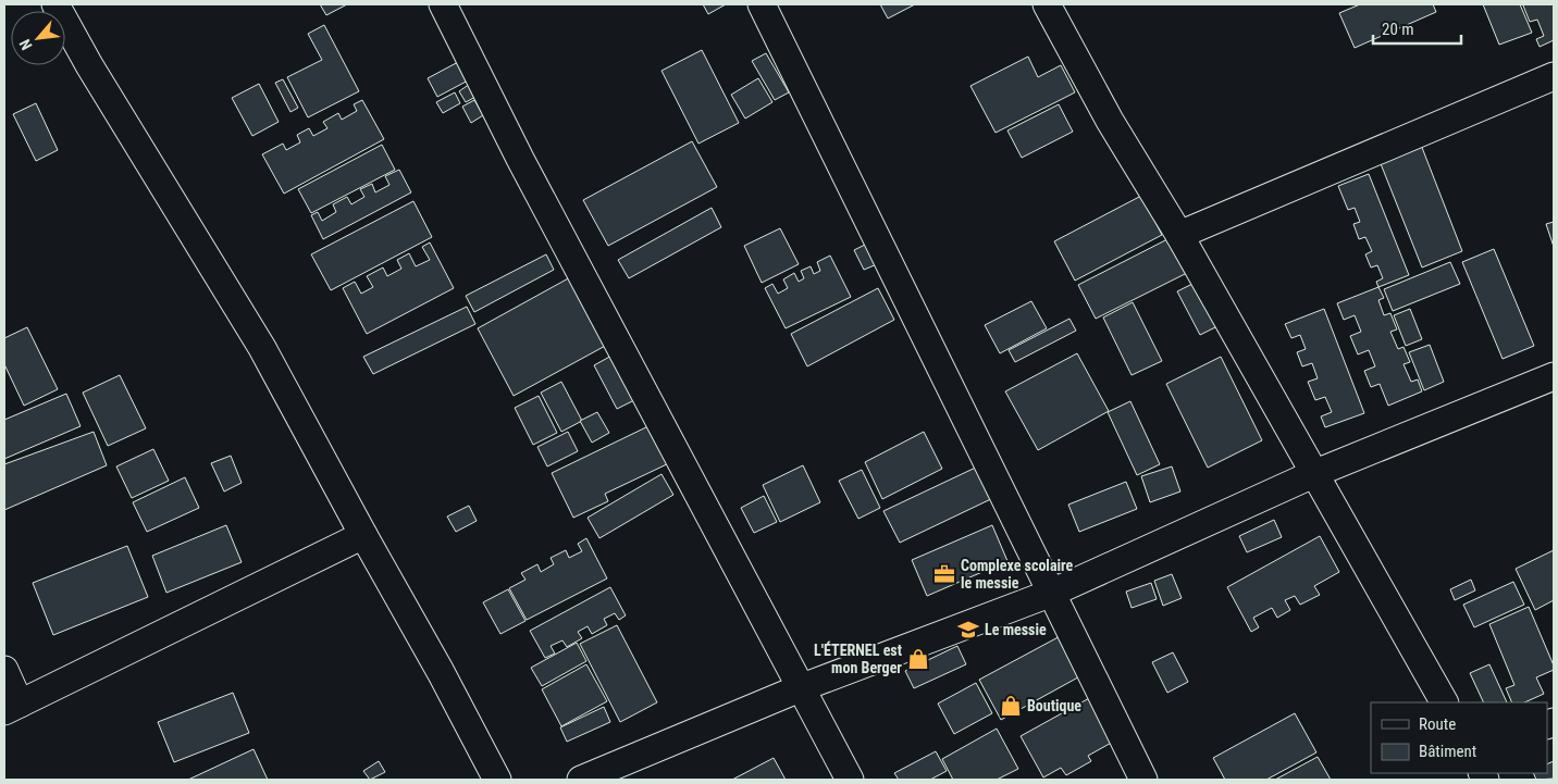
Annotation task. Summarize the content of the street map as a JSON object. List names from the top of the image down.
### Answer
{
  "places": {
    "office": ["Complexe scolaire le messie"],
    "school or university": ["Le messie"],
    "shop": ["L'ÉTERNEL est mon Berger", "Boutique"]
  },
  "legend": ["Route", "Bâtiment"],
  "scale_bar": "20 m",
  "north": "bottom left"
}
